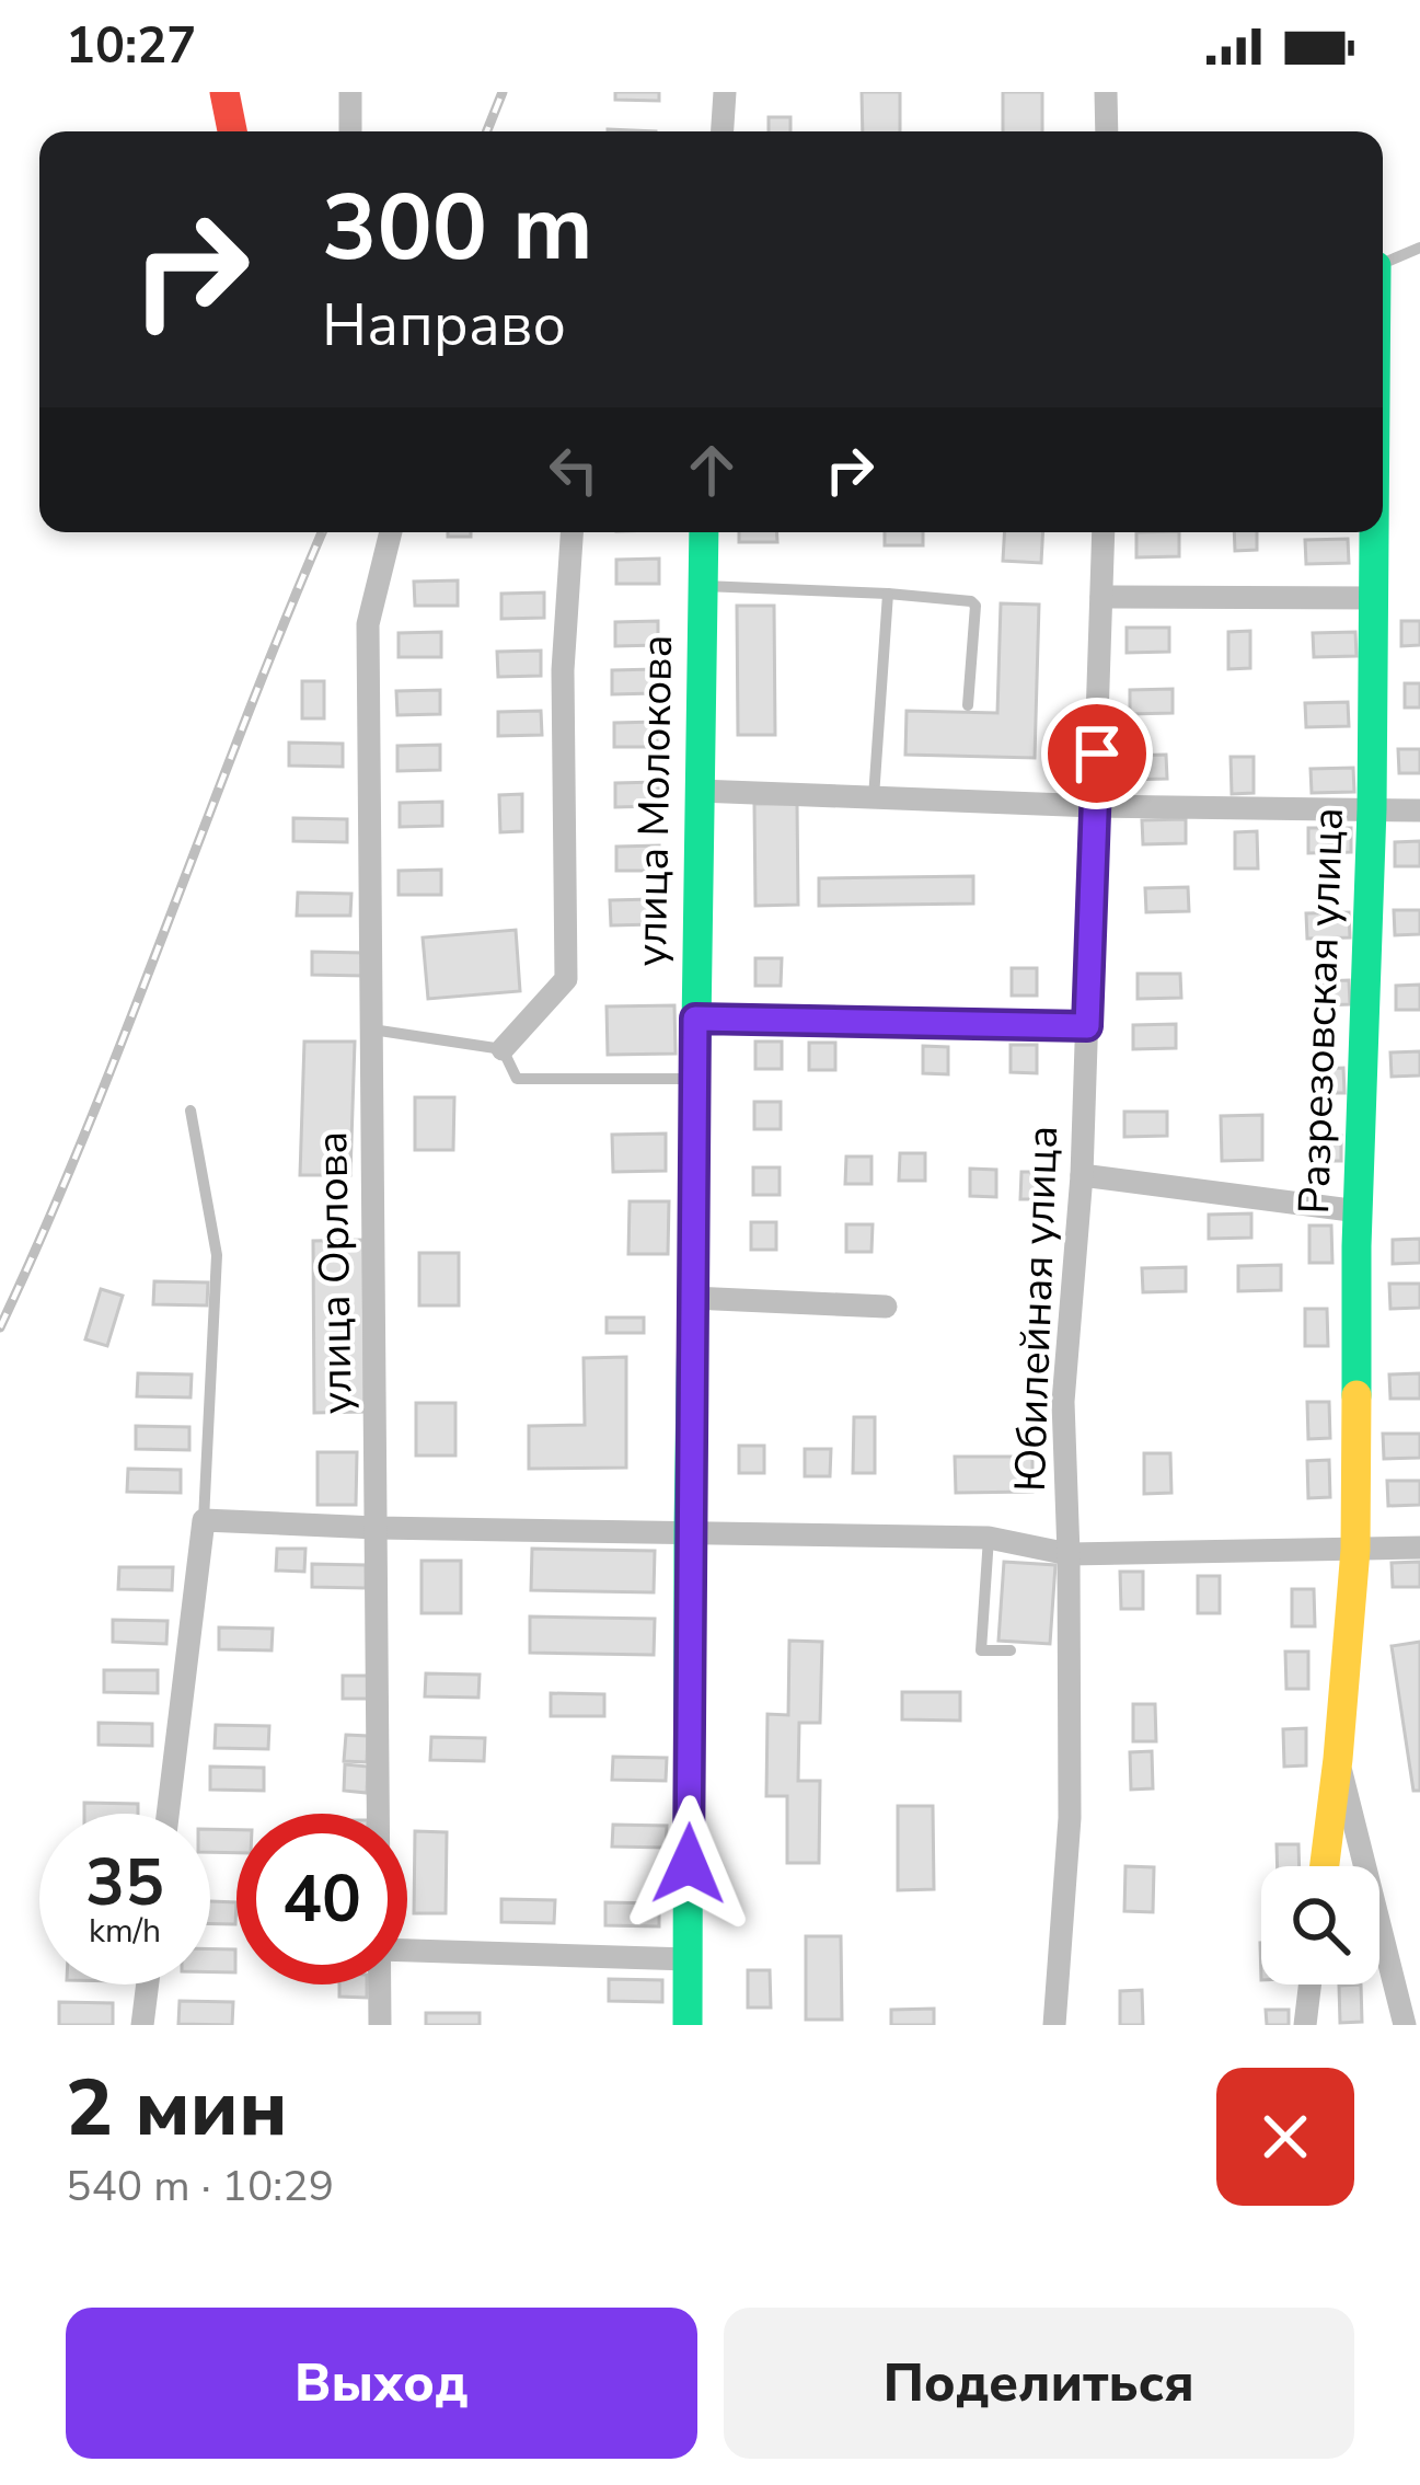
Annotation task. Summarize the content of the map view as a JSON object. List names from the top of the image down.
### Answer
{
  "streets": {
    "street": [
      "улица Молокова",
      "Разрезовская улица",
      "улица Орлова",
      "Юбилейная улица"
    ]
  },
  "page": {
    "status": "10:27",
    "turn": ["300 m", "Направо"],
    "speed": "35 km/h",
    "limit": "40",
    "heading": ["2 мин", "540 m · 10:29"],
    "buttons": ["Выход", "Поделиться"]
  }
}
